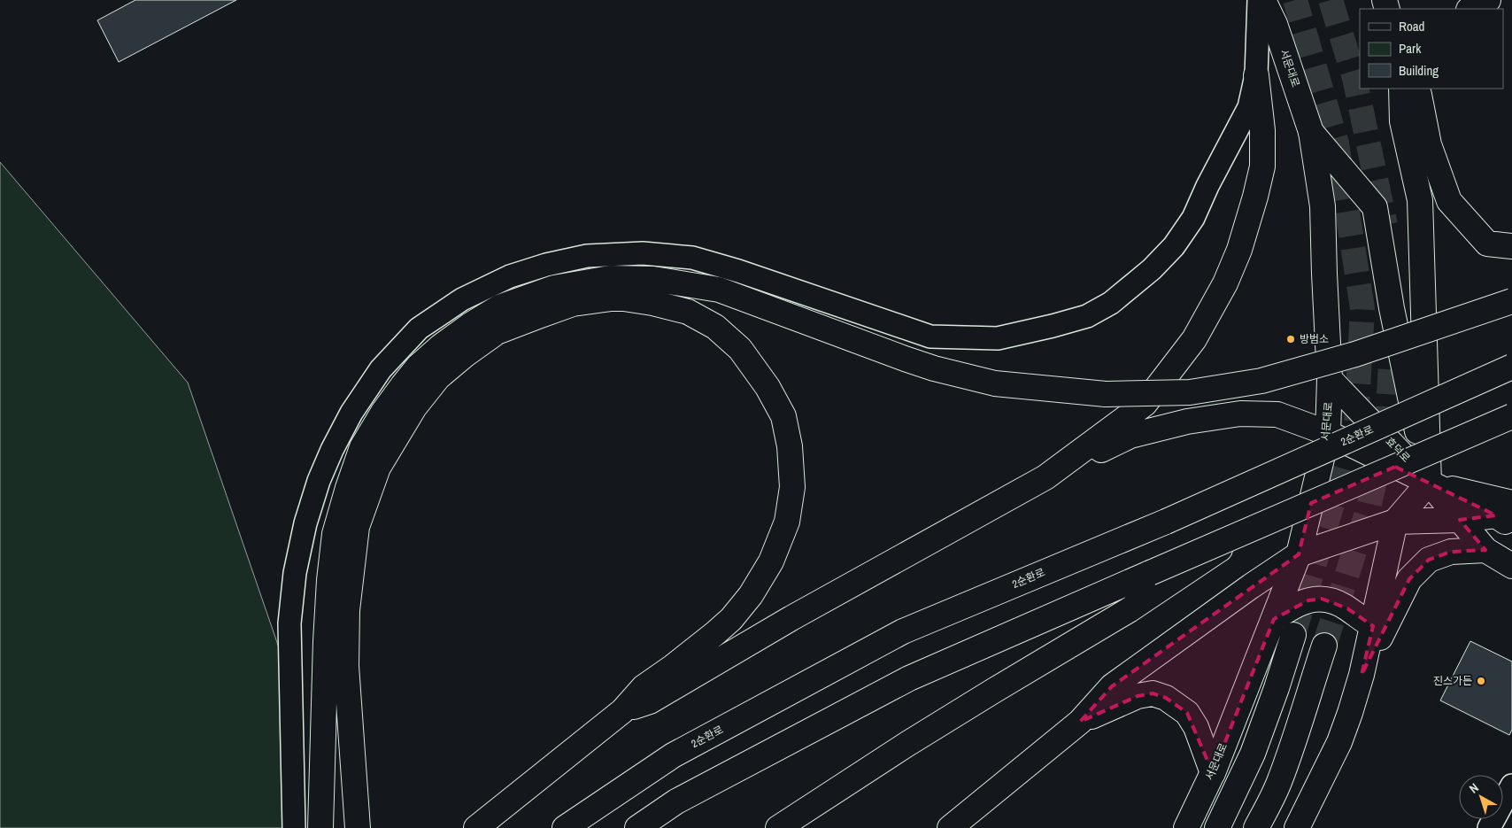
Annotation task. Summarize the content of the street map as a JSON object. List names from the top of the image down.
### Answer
{
  "streets": {
    "main road": ["서문대로", "2순환로", "효덕로"]
  },
  "crossings": [
    ["서문대로", "효덕로"]
  ],
  "places": ["방범소", "진스가든"],
  "legend": ["Road", "Park", "Building"],
  "north": "top left"
}
